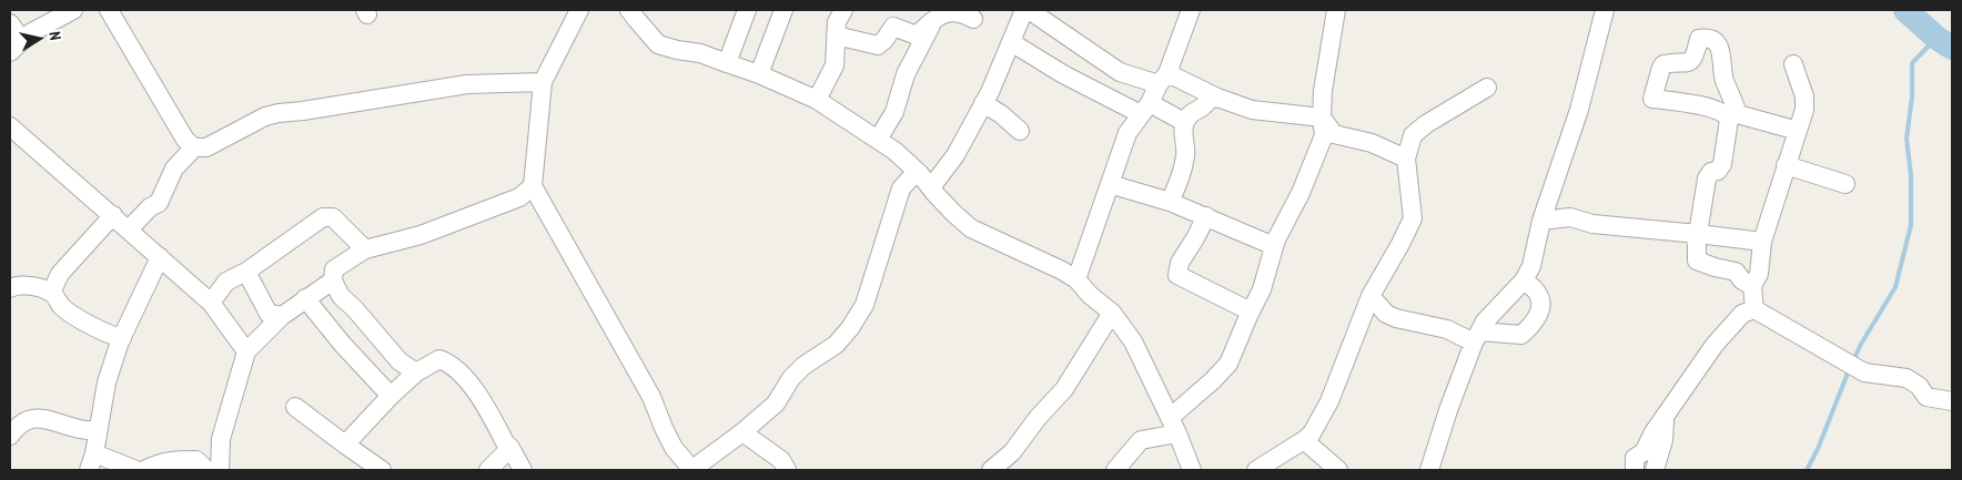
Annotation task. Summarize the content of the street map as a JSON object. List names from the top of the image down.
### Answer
{
  "north": "right"
}
